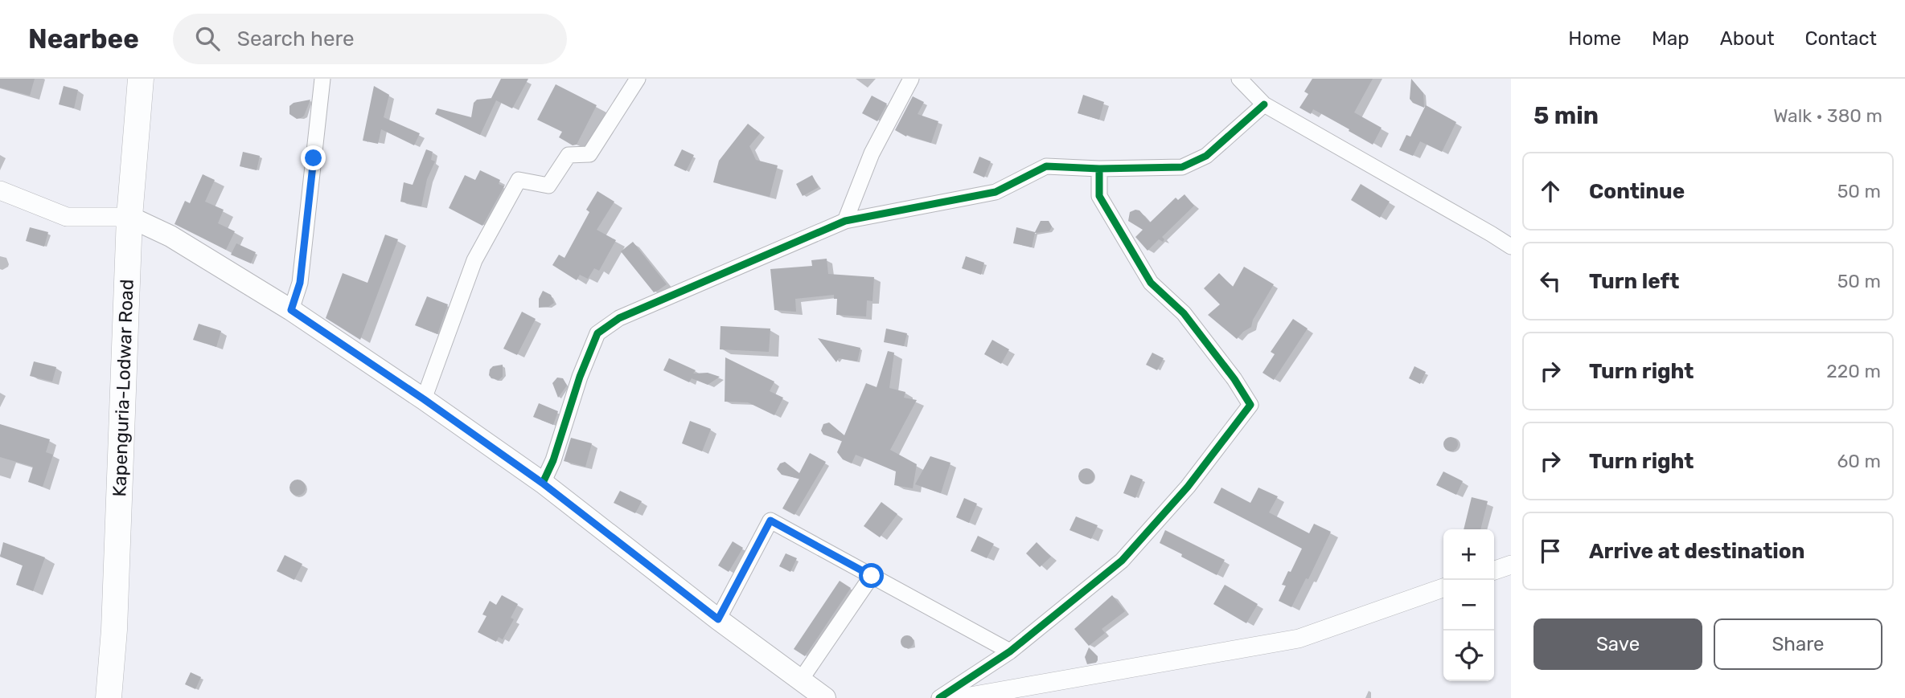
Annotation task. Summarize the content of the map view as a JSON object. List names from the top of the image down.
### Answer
{
  "streets": {
    "highway": ["Kapenguria-Lodwar Road"]
  },
  "page": {
    "header": "Nearbee",
    "search": "Search here",
    "nav": [
      "Home",
      "Map",
      "About",
      "Contact"
    ],
    "heading": ["5 min", "Walk · 380 m"],
    "list": [
      ["Continue", "50 m"],
      ["Turn left", "50 m"],
      ["Turn right", "220 m"],
      ["Turn right", "60 m"],
      "Arrive at destination"
    ],
    "map_buttons": ["+", "−"],
    "buttons": ["Save", "Share"]
  }
}
